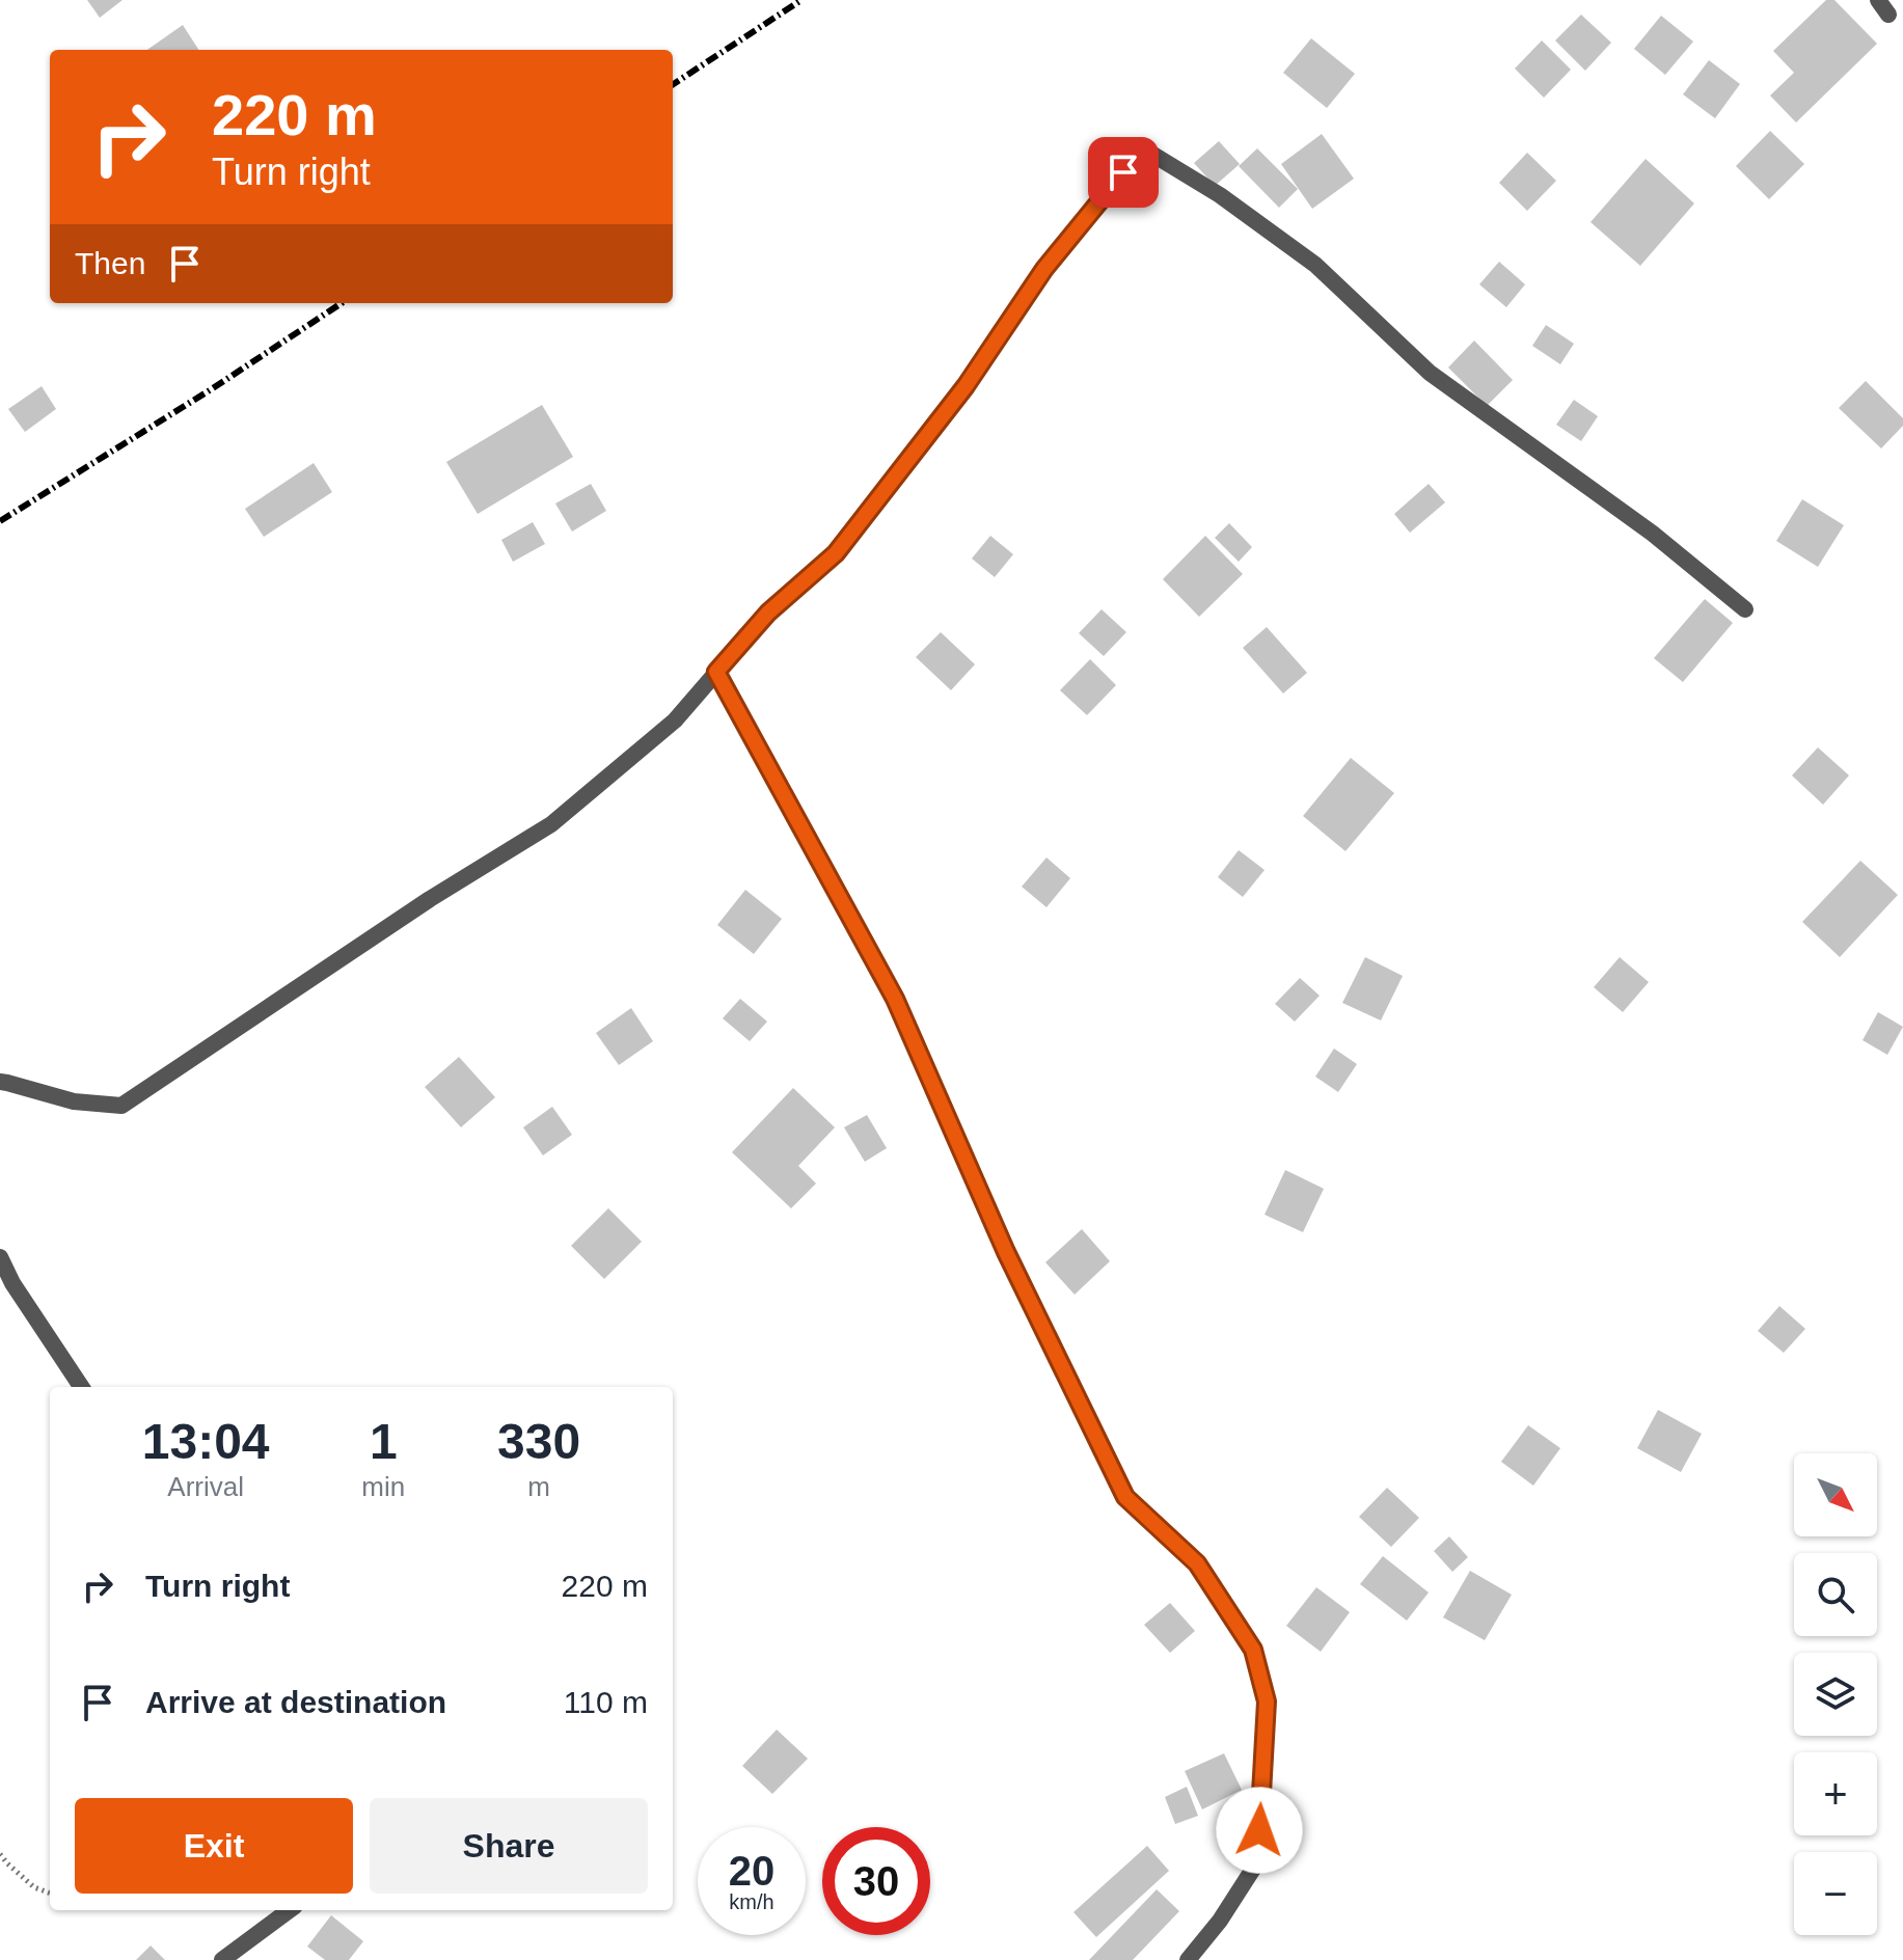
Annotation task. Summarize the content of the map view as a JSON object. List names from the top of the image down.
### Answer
{
  "north": "bottom right",
  "page": {
    "turn": ["220 m", "Turn right"],
    "then": "Then",
    "eta": [
      "13:04",
      "Arrival",
      "1",
      "min",
      "330",
      "m"
    ],
    "map_buttons": ["+", "−"],
    "list": [
      {
        "name": "Turn right",
        "value": "220 m"
      },
      {
        "name": "Arrive at destination",
        "value": "110 m"
      }
    ],
    "buttons": ["Exit", "Share"],
    "speed": "20 km/h",
    "limit": "30"
  }
}
